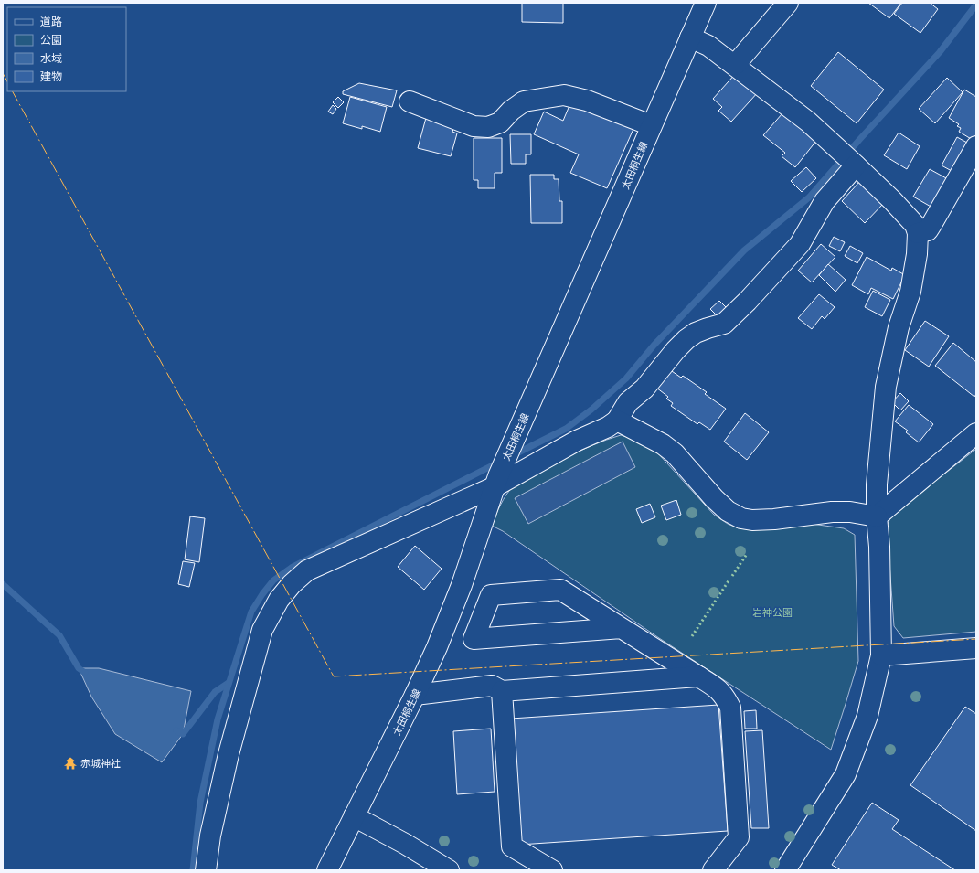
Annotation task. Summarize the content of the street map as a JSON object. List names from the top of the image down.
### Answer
{
  "streets": {
    "street": ["太田桐生線"]
  },
  "parks": ["岩神公園"],
  "places": {
    "temple": ["赤城神社"]
  },
  "legend": [
    "道路",
    "公園",
    "水域",
    "建物"
  ]
}
